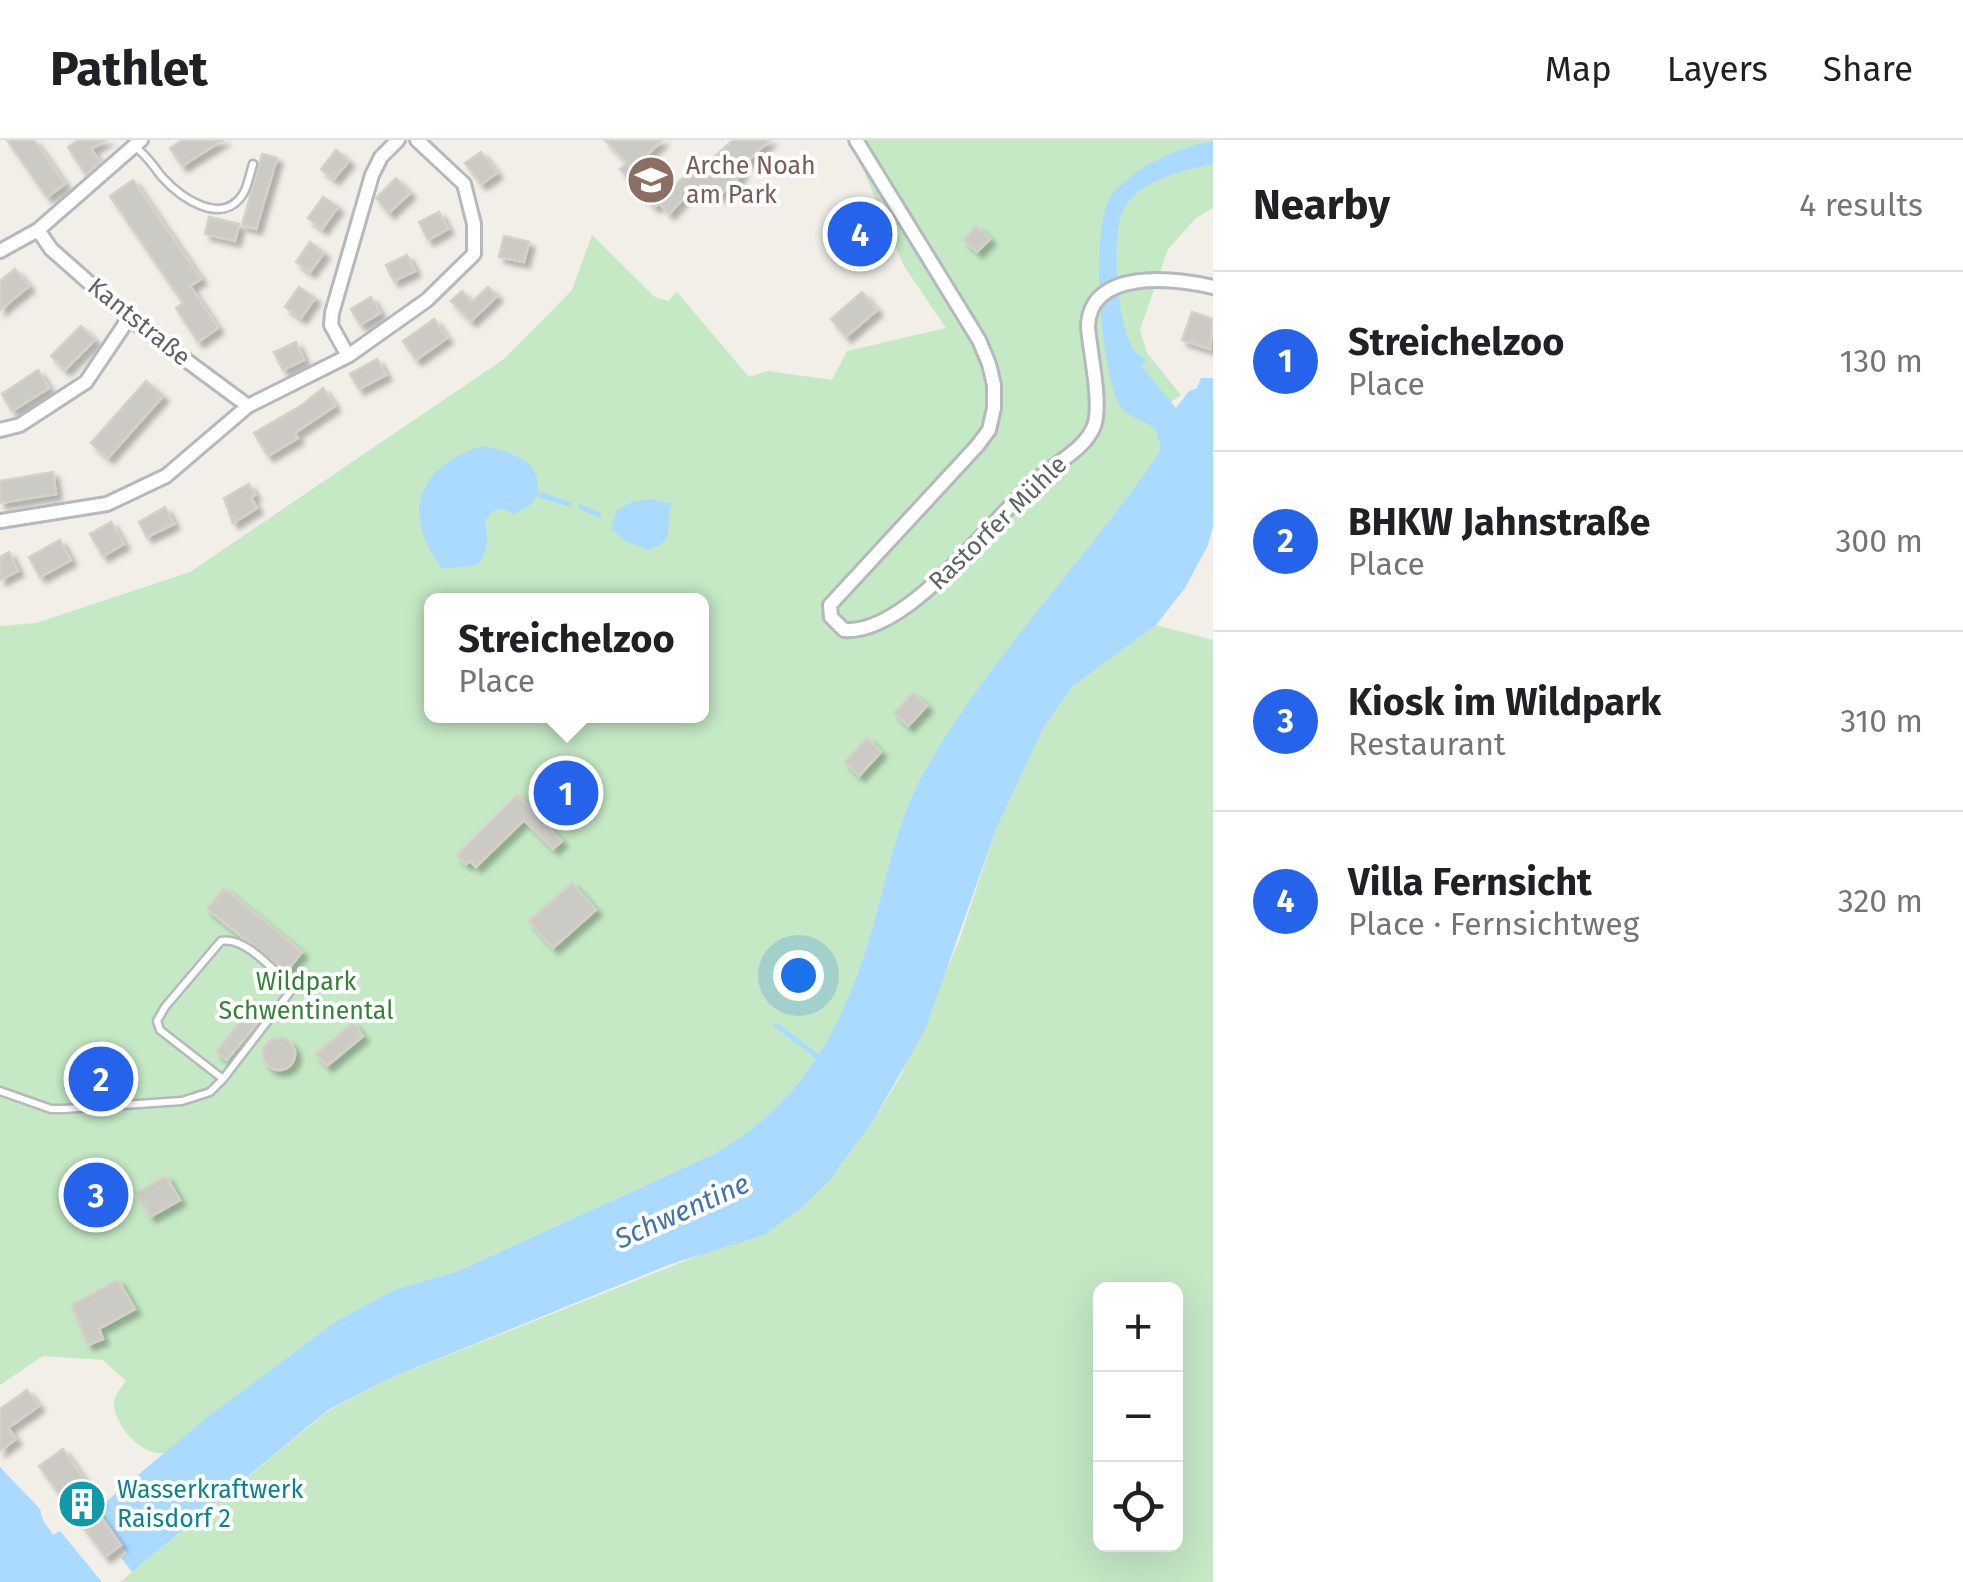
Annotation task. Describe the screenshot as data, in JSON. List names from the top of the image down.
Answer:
{
  "streets": {
    "street": ["Kantstraße", "Rastorfer Mühle"]
  },
  "water": ["Schwentine"],
  "parks": ["Wildpark Schwentinental"],
  "places": {
    "school or university": ["Arche Noah am Park"],
    "building": ["Wasserkraftwerk Raisdorf 2"]
  },
  "page": {
    "header": "Pathlet",
    "nav": ["Map", "Layers", "Share"],
    "heading": ["Nearby", "4 results"],
    "pins": [
      "4",
      "1",
      "2",
      "3"
    ],
    "list": [
      {
        "mark": "1",
        "name": "Streichelzoo",
        "note": "Place",
        "value": "130 m"
      },
      {
        "mark": "2",
        "name": "BHKW Jahnstraße",
        "note": "Place",
        "value": "300 m"
      },
      {
        "mark": "3",
        "name": "Kiosk im Wildpark",
        "note": "Restaurant",
        "value": "310 m"
      },
      {
        "mark": "4",
        "name": "Villa Fernsicht",
        "note": "Place · Fernsichtweg",
        "value": "320 m"
      }
    ],
    "popup": ["Streichelzoo", "Place"],
    "map_buttons": ["+", "−"]
  }
}
